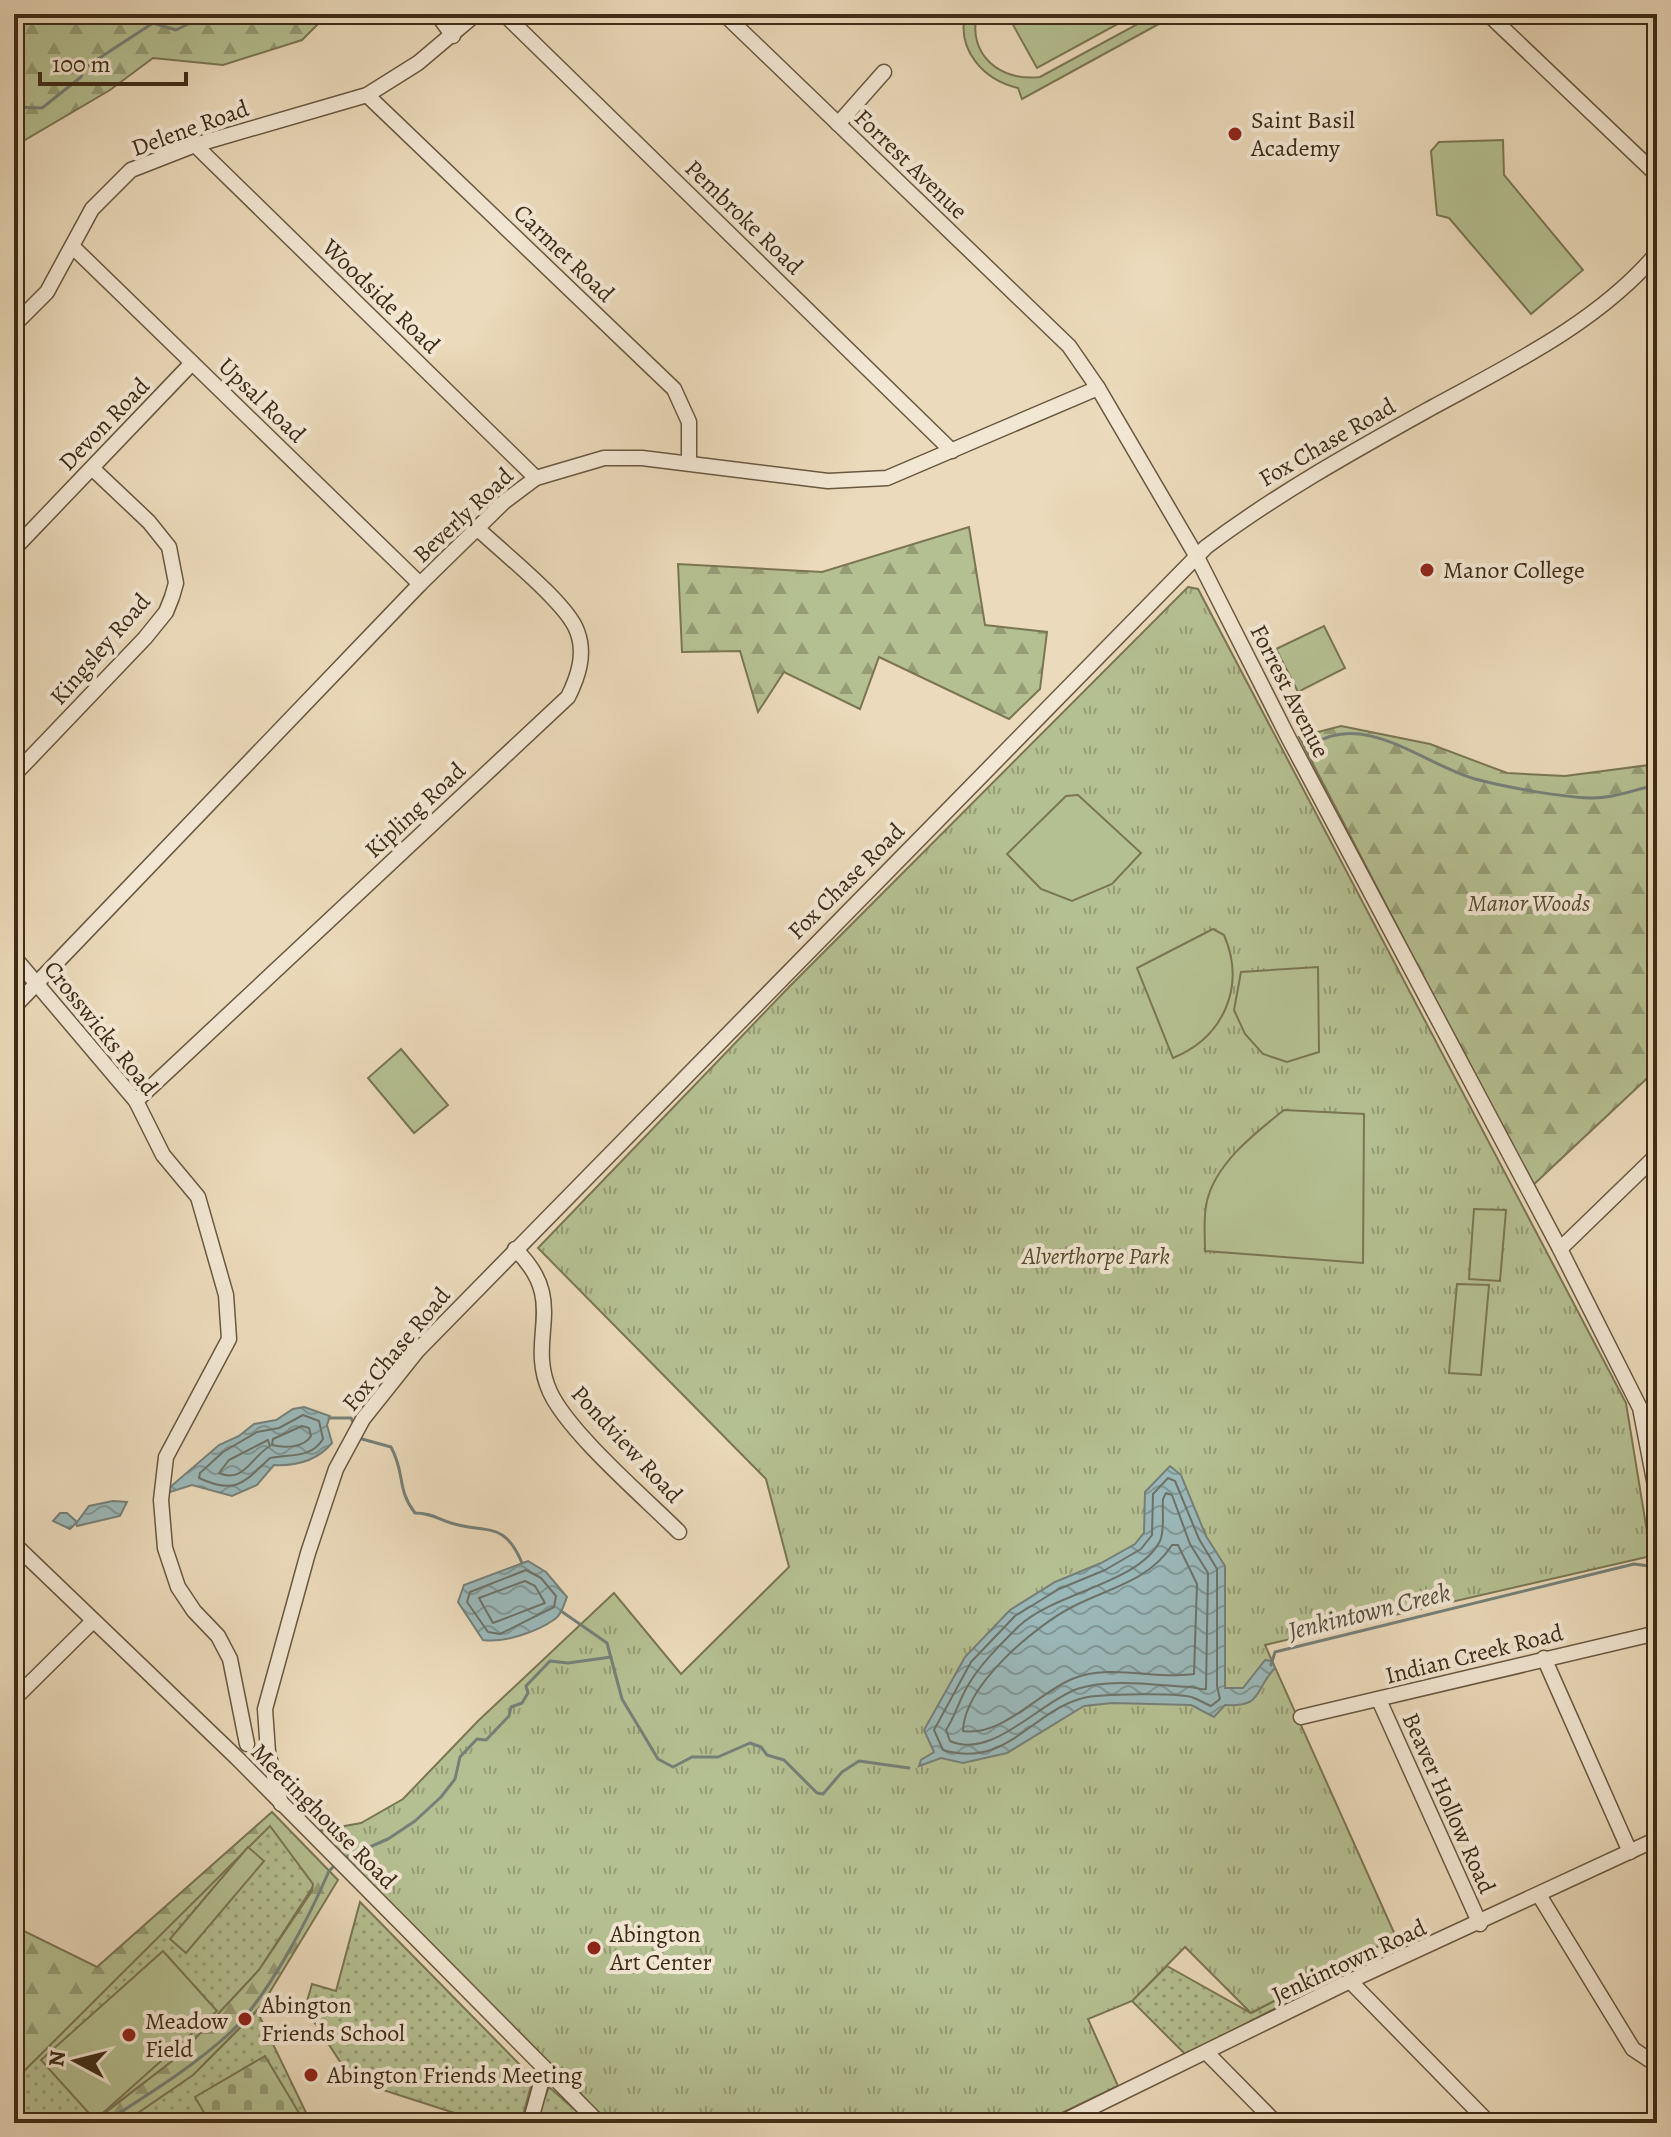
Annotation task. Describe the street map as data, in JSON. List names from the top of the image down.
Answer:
{
  "streets": {
    "street": [
      "Delene Road",
      "Forrest Avenue",
      "Pembroke Road",
      "Carmet Road",
      "Woodside Road",
      "Upsal Road",
      "Devon Road",
      "Fox Chase Road",
      "Beverly Road",
      "Kingsley Road",
      "Kipling Road",
      "Crosswicks Road",
      "Pondview Road",
      "Indian Creek Road",
      "Beaver Hollow Road",
      "Meetinghouse Road",
      "Jenkintown Road"
    ]
  },
  "crossings": [
    ["Delene Road", "Carmet Road"],
    ["Delene Road", "Woodside Road"],
    ["Delene Road", "Upsal Road"],
    ["Forrest Avenue", "Fox Chase Road"],
    ["Forrest Avenue", "Beverly Road"],
    ["Pembroke Road", "Beverly Road"],
    ["Carmet Road", "Beverly Road"],
    ["Woodside Road", "Beverly Road"],
    ["Upsal Road", "Devon Road"],
    ["Upsal Road", "Beverly Road"],
    ["Devon Road", "Kingsley Road"],
    ["Fox Chase Road", "Crosswicks Road"],
    ["Fox Chase Road", "Pondview Road"],
    ["Fox Chase Road", "Meetinghouse Road"],
    ["Beverly Road", "Kipling Road"],
    ["Beverly Road", "Crosswicks Road"],
    ["Kipling Road", "Crosswicks Road"],
    ["Indian Creek Road", "Beaver Hollow Road"],
    ["Beaver Hollow Road", "Jenkintown Road"]
  ],
  "water": ["Jenkintown Creek"],
  "parks": ["Manor Woods", "Alverthorpe Park"],
  "places": [
    "Saint Basil Academy",
    "Manor College",
    "Abington Art Center",
    "Abington Friends School",
    "Meadow Field",
    "Abington Friends Meeting"
  ],
  "scale_bar": "100 m",
  "north": "left"
}
